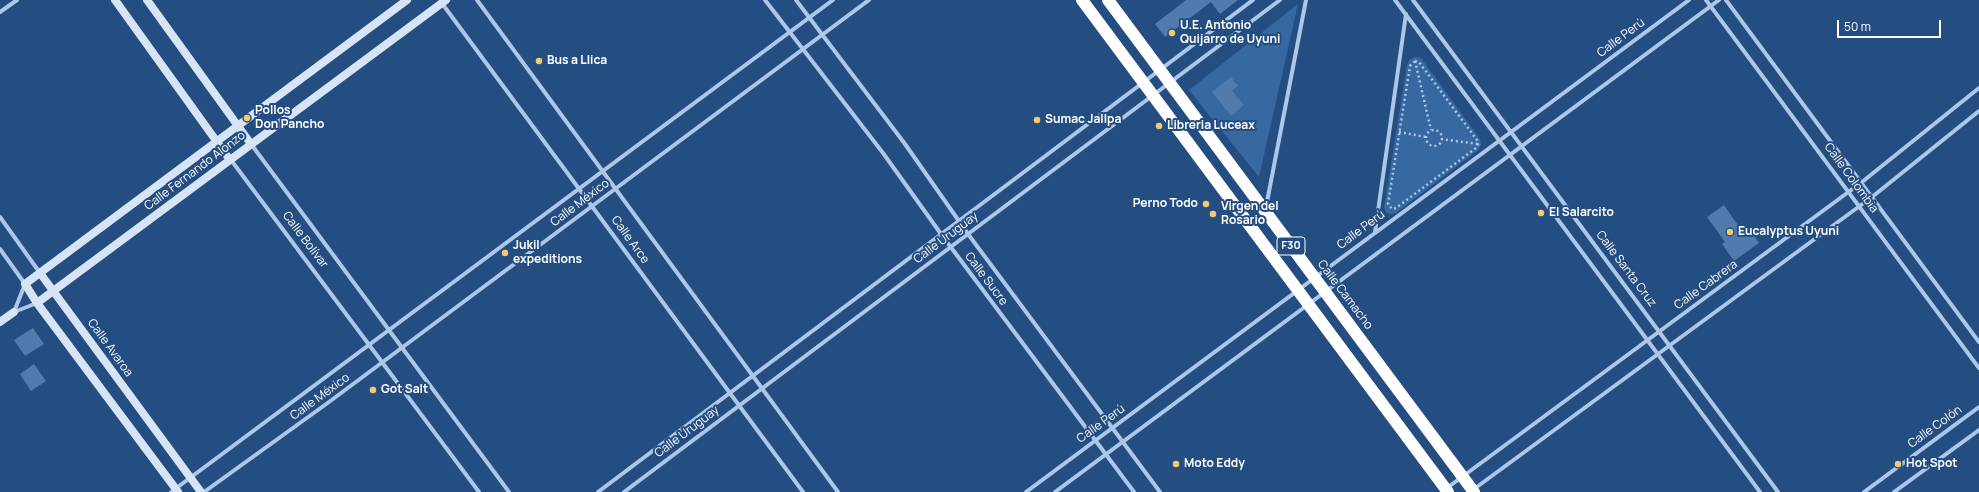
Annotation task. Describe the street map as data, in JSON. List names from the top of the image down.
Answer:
{
  "streets": {
    "highway": ["F30", "Calle Camacho"],
    "main road": ["Calle Fernando Alonzo", "Calle Bolívar", "Calle Avaroa"],
    "street": [
      "Calle Perú",
      "Calle Colombia",
      "Calle México",
      "Calle Uruguay",
      "Calle Arce",
      "Calle Santa Cruz",
      "Calle Sucre",
      "Calle Cabrera",
      "Calle Colón"
    ]
  },
  "crossings": [
    ["Calle Perú", "F30"],
    ["Calle Perú", "Calle Santa Cruz"],
    ["Calle Perú", "Calle Sucre"],
    ["Calle Perú", "Calle Camacho"],
    ["Calle Fernando Alonzo", "Calle Bolívar"],
    ["Calle Fernando Alonzo", "Calle Arce"],
    ["Calle Fernando Alonzo", "Calle Avaroa"],
    ["Calle Colombia", "Calle Cabrera"],
    ["Calle México", "Calle Bolívar"],
    ["Calle México", "Calle Arce"],
    ["Calle México", "Calle Sucre"],
    ["Calle México", "Calle Avaroa"],
    ["Calle Uruguay", "Calle Arce"],
    ["Calle Uruguay", "F30"],
    ["Calle Uruguay", "Calle Sucre"],
    ["Calle Uruguay", "Calle Camacho"],
    ["F30", "Calle Cabrera"],
    ["Calle Santa Cruz", "Calle Cabrera"],
    ["Calle Cabrera", "Calle Camacho"]
  ],
  "places": [
    "U.E. Antonio Quijarro de Uyuni",
    "Bus a Llica",
    "Pollos Don Pancho",
    "Sumac Jallpa",
    "Libreria Luceax",
    "Perno Todo",
    "El Salarcito",
    "Virgen del Rosario",
    "Eucalyptus Uyuni",
    "Jukil expeditions",
    "Got Salt",
    "Moto Eddy",
    "Hot Spot"
  ],
  "scale_bar": "50 m"
}
